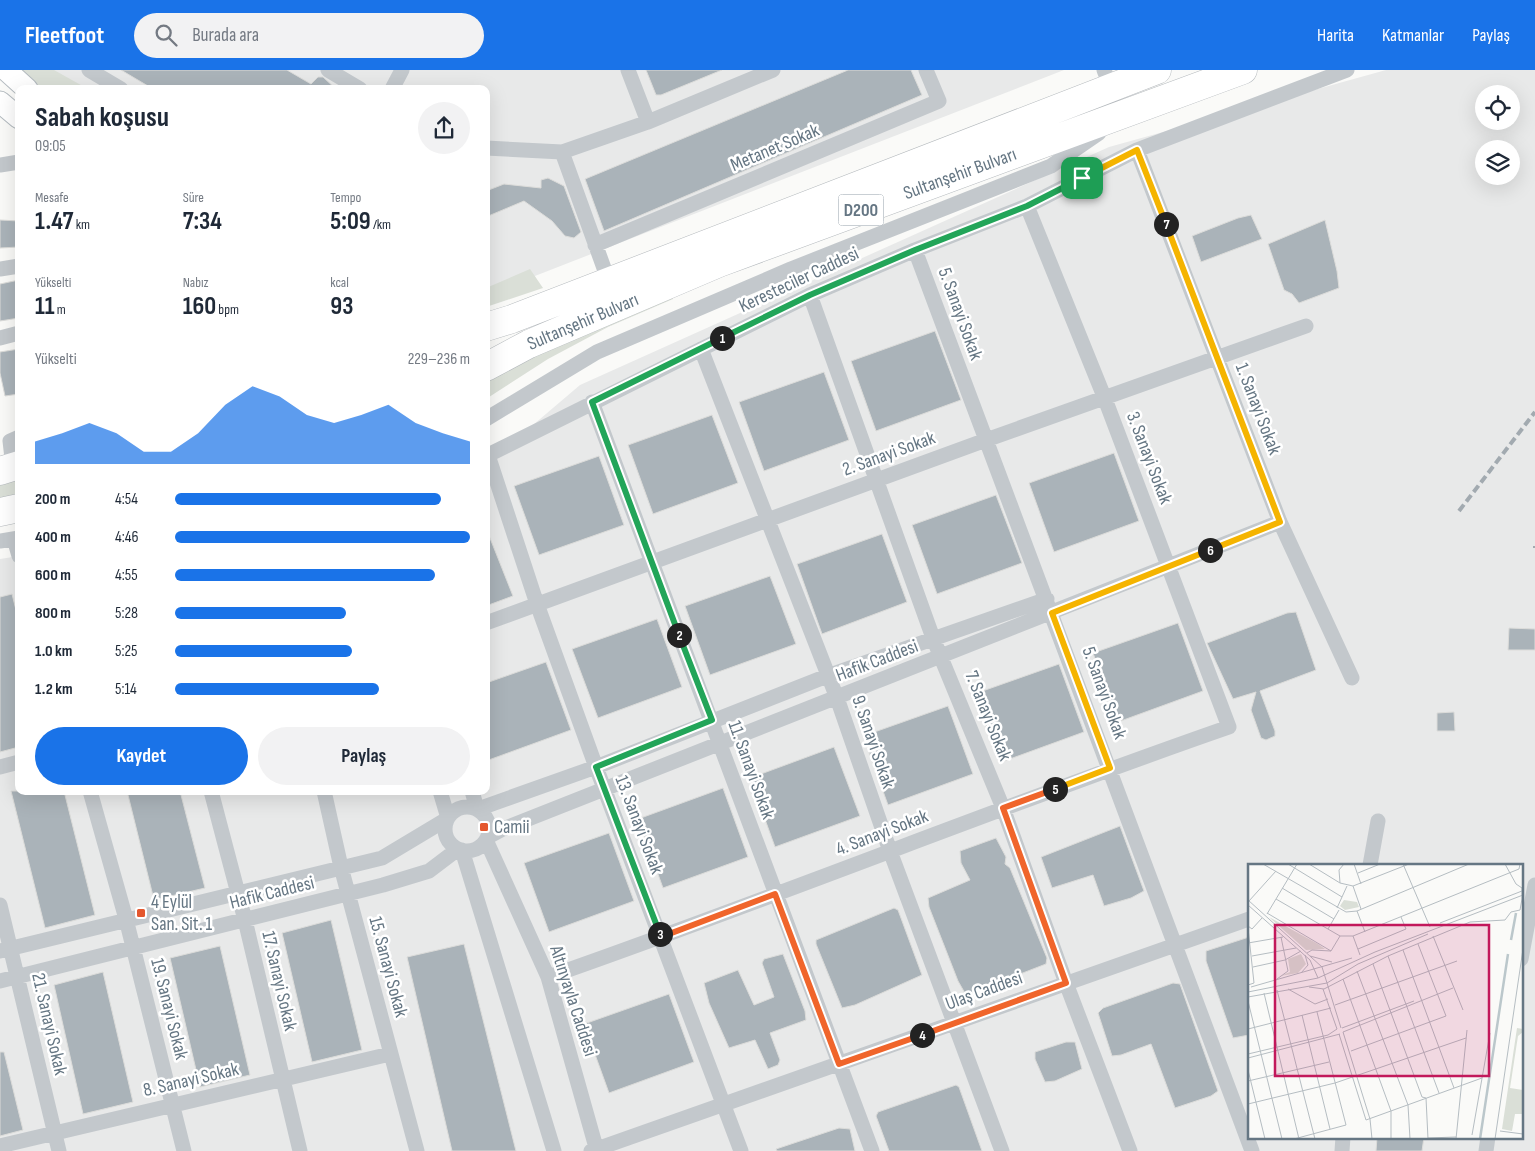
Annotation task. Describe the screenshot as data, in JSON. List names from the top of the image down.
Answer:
{
  "streets": {
    "highway": ["Sultanşehir Bulvarı", "D200"],
    "street": [
      "Metanet Sokak",
      "Keresteciler Caddesi",
      "5. Sanayi Sokak",
      "1. Sanayi Sokak",
      "2. Sanayi Sokak",
      "3. Sanayi Sokak",
      "Hafik Caddesi",
      "7. Sanayi Sokak",
      "9. Sanayi Sokak",
      "11. Sanayi Sokak",
      "13. Sanayi Sokak",
      "4. Sanayi Sokak",
      "15. Sanayi Sokak",
      "17. Sanayi Sokak",
      "Ulaş Caddesi",
      "Altınyayla Caddesi",
      "19. Sanayi Sokak",
      "21. Sanayi Sokak",
      "8. Sanayi Sokak"
    ]
  },
  "crossings": [
    ["Keresteciler Caddesi", "5. Sanayi Sokak"],
    ["Keresteciler Caddesi", "1. Sanayi Sokak"],
    ["Keresteciler Caddesi", "3. Sanayi Sokak"],
    ["Keresteciler Caddesi", "7. Sanayi Sokak"],
    ["Keresteciler Caddesi", "9. Sanayi Sokak"],
    ["Keresteciler Caddesi", "11. Sanayi Sokak"],
    ["5. Sanayi Sokak", "2. Sanayi Sokak"],
    ["5. Sanayi Sokak", "Hafik Caddesi"],
    ["5. Sanayi Sokak", "4. Sanayi Sokak"],
    ["5. Sanayi Sokak", "Ulaş Caddesi"],
    ["1. Sanayi Sokak", "2. Sanayi Sokak"],
    ["1. Sanayi Sokak", "Hafik Caddesi"],
    ["2. Sanayi Sokak", "3. Sanayi Sokak"],
    ["2. Sanayi Sokak", "7. Sanayi Sokak"],
    ["2. Sanayi Sokak", "9. Sanayi Sokak"],
    ["2. Sanayi Sokak", "11. Sanayi Sokak"],
    ["2. Sanayi Sokak", "13. Sanayi Sokak"],
    ["3. Sanayi Sokak", "Hafik Caddesi"],
    ["3. Sanayi Sokak", "4. Sanayi Sokak"],
    ["Hafik Caddesi", "7. Sanayi Sokak"],
    ["Hafik Caddesi", "9. Sanayi Sokak"],
    ["Hafik Caddesi", "11. Sanayi Sokak"],
    ["Hafik Caddesi", "13. Sanayi Sokak"],
    ["Hafik Caddesi", "15. Sanayi Sokak"],
    ["Hafik Caddesi", "17. Sanayi Sokak"],
    ["Hafik Caddesi", "Altınyayla Caddesi"],
    ["Hafik Caddesi", "19. Sanayi Sokak"],
    ["Hafik Caddesi", "21. Sanayi Sokak"],
    ["7. Sanayi Sokak", "4. Sanayi Sokak"],
    ["7. Sanayi Sokak", "Ulaş Caddesi"],
    ["9. Sanayi Sokak", "4. Sanayi Sokak"],
    ["9. Sanayi Sokak", "Ulaş Caddesi"],
    ["11. Sanayi Sokak", "4. Sanayi Sokak"],
    ["11. Sanayi Sokak", "Ulaş Caddesi"],
    ["13. Sanayi Sokak", "4. Sanayi Sokak"],
    ["13. Sanayi Sokak", "Ulaş Caddesi"],
    ["4. Sanayi Sokak", "Altınyayla Caddesi"],
    ["15. Sanayi Sokak", "8. Sanayi Sokak"],
    ["17. Sanayi Sokak", "8. Sanayi Sokak"],
    ["Ulaş Caddesi", "Altınyayla Caddesi"],
    ["19. Sanayi Sokak", "8. Sanayi Sokak"],
    ["21. Sanayi Sokak", "8. Sanayi Sokak"]
  ],
  "places": {
    "transit": ["Camii", "4 Eylül San. Sit. 1"]
  },
  "page": {
    "header": "Fleetfoot",
    "search": "Burada ara",
    "nav": ["Harita", "Katmanlar", "Paylaş"],
    "heading": ["Sabah koşusu", "09:05"],
    "stats": [
      ["Mesafe", "1.47 km"],
      ["Süre", "7:34"],
      ["Tempo", "5:09 /km"],
      ["Yükselti", "11 m"],
      ["Nabız", "160 bpm"],
      ["kcal", "93"]
    ],
    "pins": [
      "7",
      "1",
      "6",
      "2",
      "5",
      "3",
      "4"
    ],
    "chart": ["Yükselti", "229–236 m"],
    "list": [
      {
        "name": "200 m",
        "note": "4:54"
      },
      {
        "name": "400 m",
        "note": "4:46"
      },
      {
        "name": "600 m",
        "note": "4:55"
      },
      {
        "name": "800 m",
        "note": "5:28"
      },
      {
        "name": "1.0 km",
        "note": "5:25"
      },
      {
        "name": "1.2 km",
        "note": "5:14"
      }
    ],
    "buttons": ["Kaydet", "Paylaş"]
  }
}
